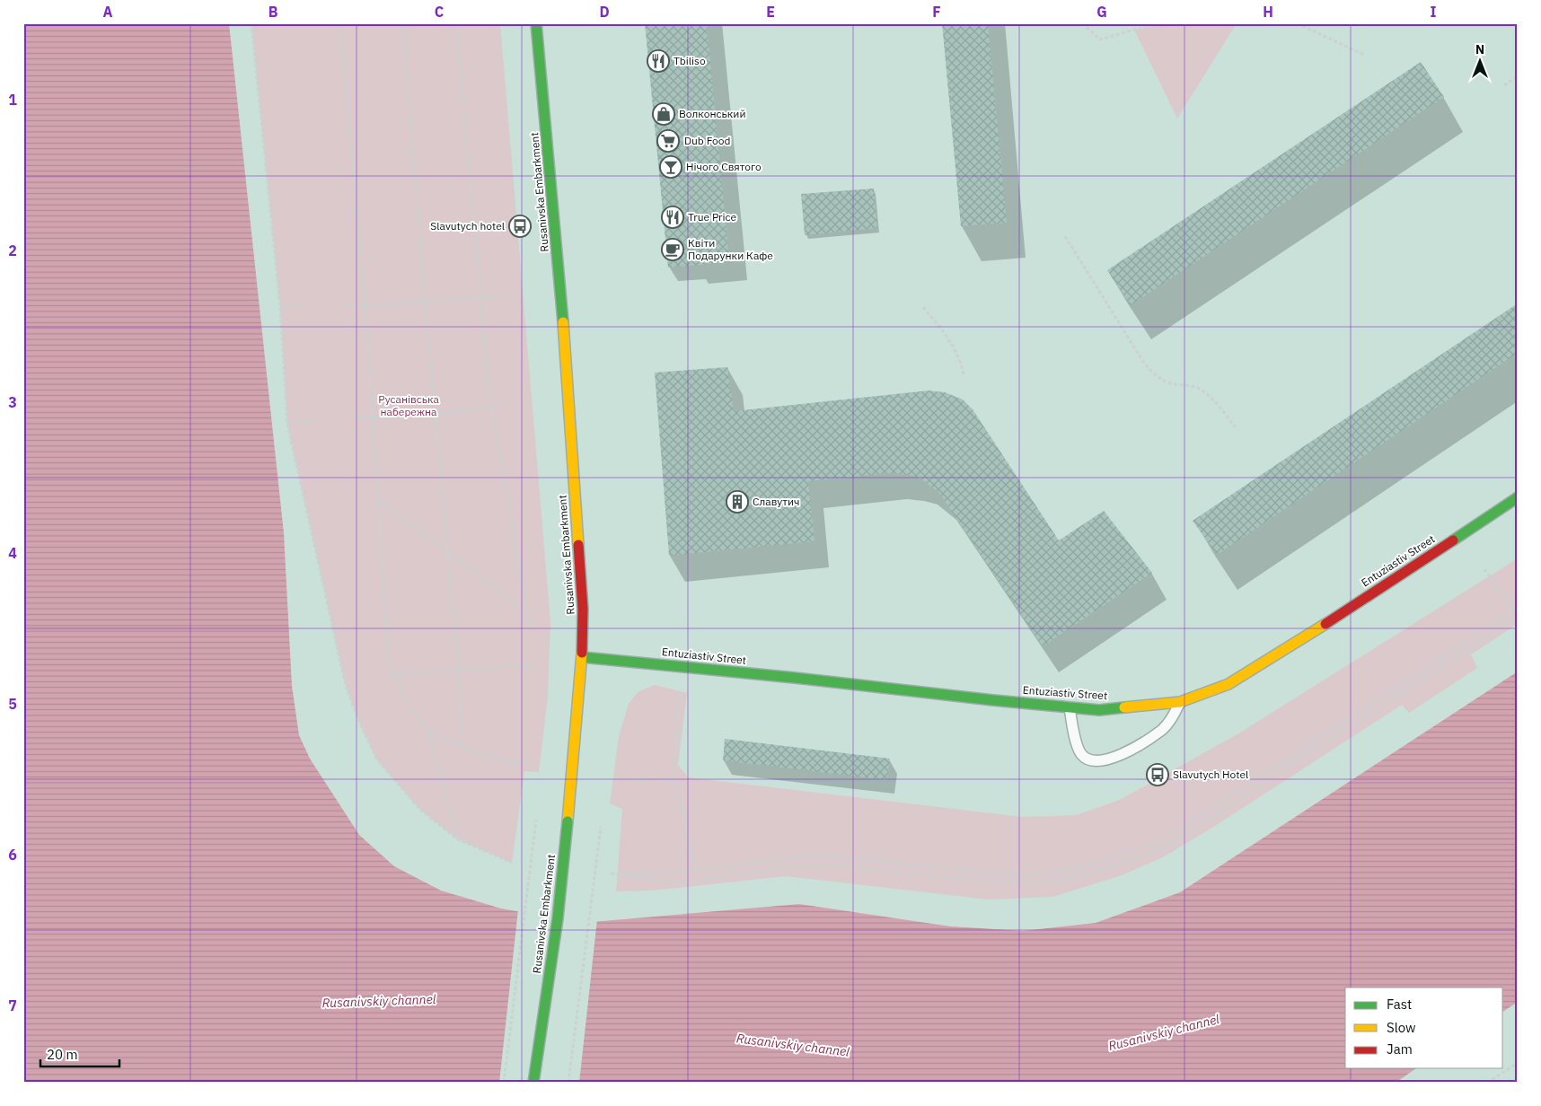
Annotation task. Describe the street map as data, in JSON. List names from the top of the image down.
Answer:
{
  "streets": {
    "main road": ["Rusanivska Embarkment", "Entuziastiv Street"]
  },
  "crossings": [
    ["Rusanivska Embarkment", "Entuziastiv Street"]
  ],
  "water": ["Rusanivskiy channel"],
  "parks": ["Русанівська набережна"],
  "places": {
    "restaurant": ["Tbiliso", "True Price"],
    "shop": ["Волконський"],
    "supermarket": ["Dub Food"],
    "bar": ["Нічого Святого"],
    "bus stop": ["Slavutych hotel", "Slavutych Hotel"],
    "cafe": ["Квіти Подарунки Кафе"],
    "building": ["Славутич"]
  },
  "legend": ["Fast", "Slow", "Jam"],
  "scale_bar": "20 m",
  "north": "top",
  "grid": {
    "columns": [
      "A",
      "B",
      "C",
      "D",
      "E",
      "F",
      "G",
      "H",
      "I"
    ],
    "rows": [
      "1",
      "2",
      "3",
      "4",
      "5",
      "6",
      "7"
    ]
  }
}
